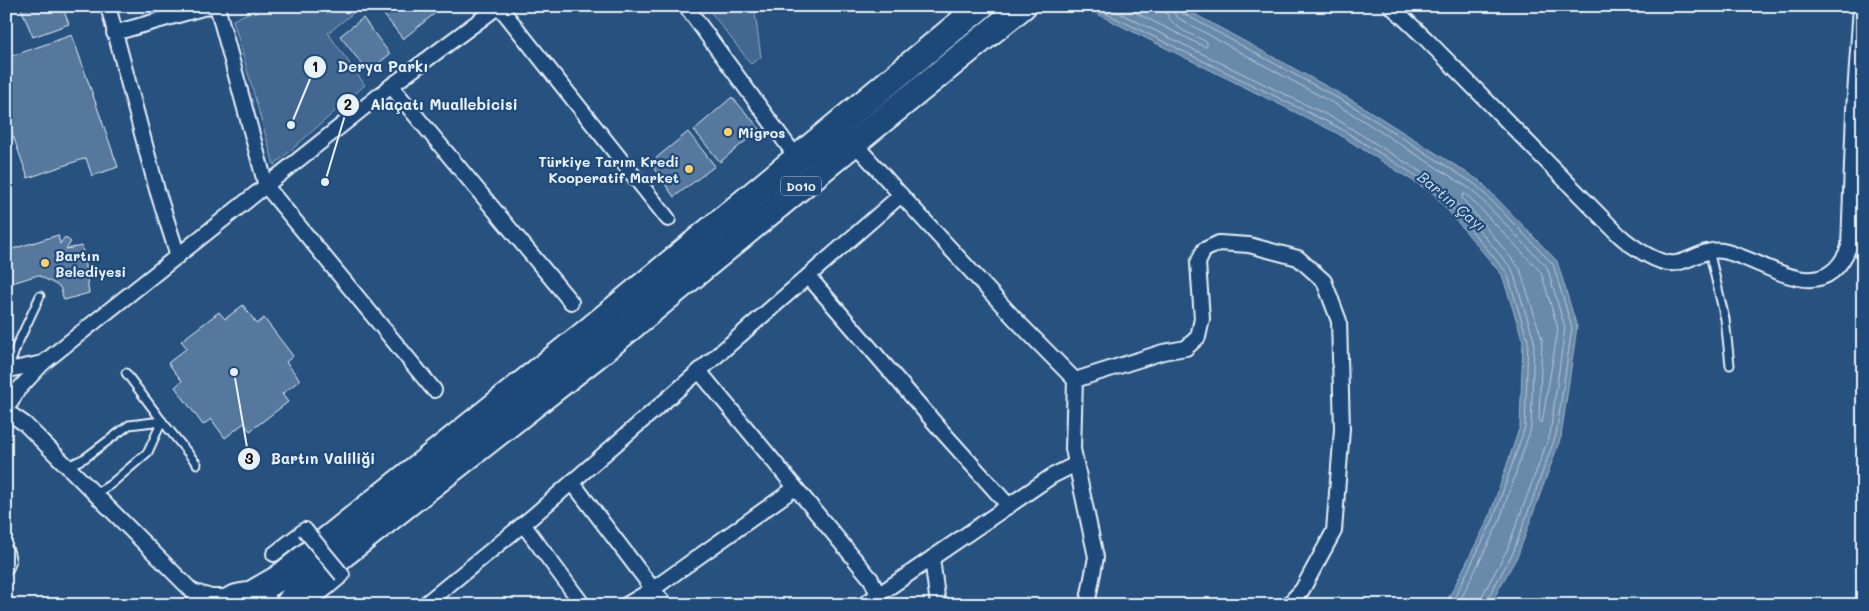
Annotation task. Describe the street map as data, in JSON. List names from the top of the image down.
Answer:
{
  "streets": {
    "highway": ["D010"]
  },
  "water": ["Bartın Çayı"],
  "places": [
    "Derya Parkı",
    "Migros",
    "Türkiye Tarım Kredi Kooperatif Market",
    "Alaçatı Muallebicisi",
    "Bartın Belediyesi",
    "Bartın Valiliği"
  ]
}
